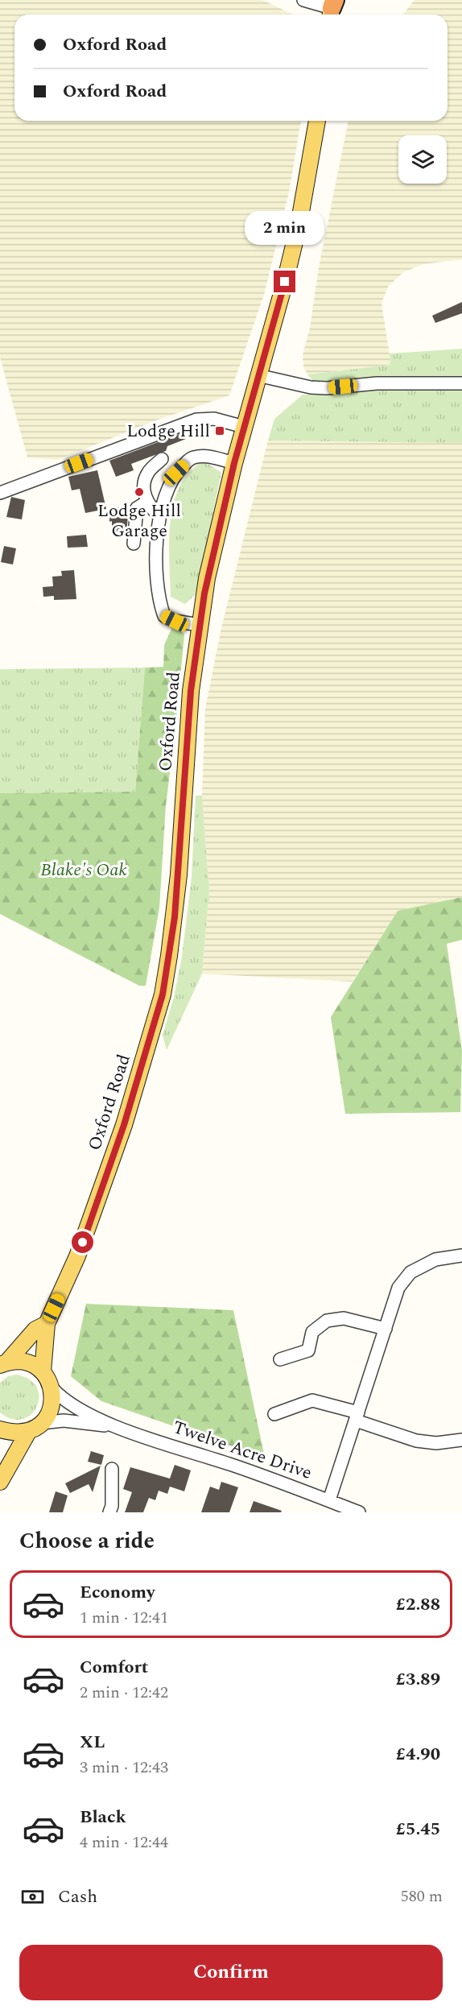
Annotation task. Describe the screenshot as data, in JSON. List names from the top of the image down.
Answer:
{
  "streets": {
    "main road": ["Oxford Road"],
    "street": ["Twelve Acre Drive"]
  },
  "parks": ["Blake's Oak"],
  "places": {
    "transit": ["Lodge Hill"],
    "other": ["Lodge Hill Garage"]
  },
  "page": {
    "banner": ["Oxford Road", "Oxford Road"],
    "bubble": "2 min",
    "heading": "Choose a ride",
    "list": [
      {
        "name": "Economy",
        "note": "1 min · 12:41",
        "value": "£2.88"
      },
      {
        "name": "Comfort",
        "note": "2 min · 12:42",
        "value": "£3.89"
      },
      {
        "name": "XL",
        "note": "3 min · 12:43",
        "value": "£4.90"
      },
      {
        "name": "Black",
        "note": "4 min · 12:44",
        "value": "£5.45"
      }
    ],
    "pay": ["Cash", "580 m"],
    "buttons": "Confirm"
  }
}
